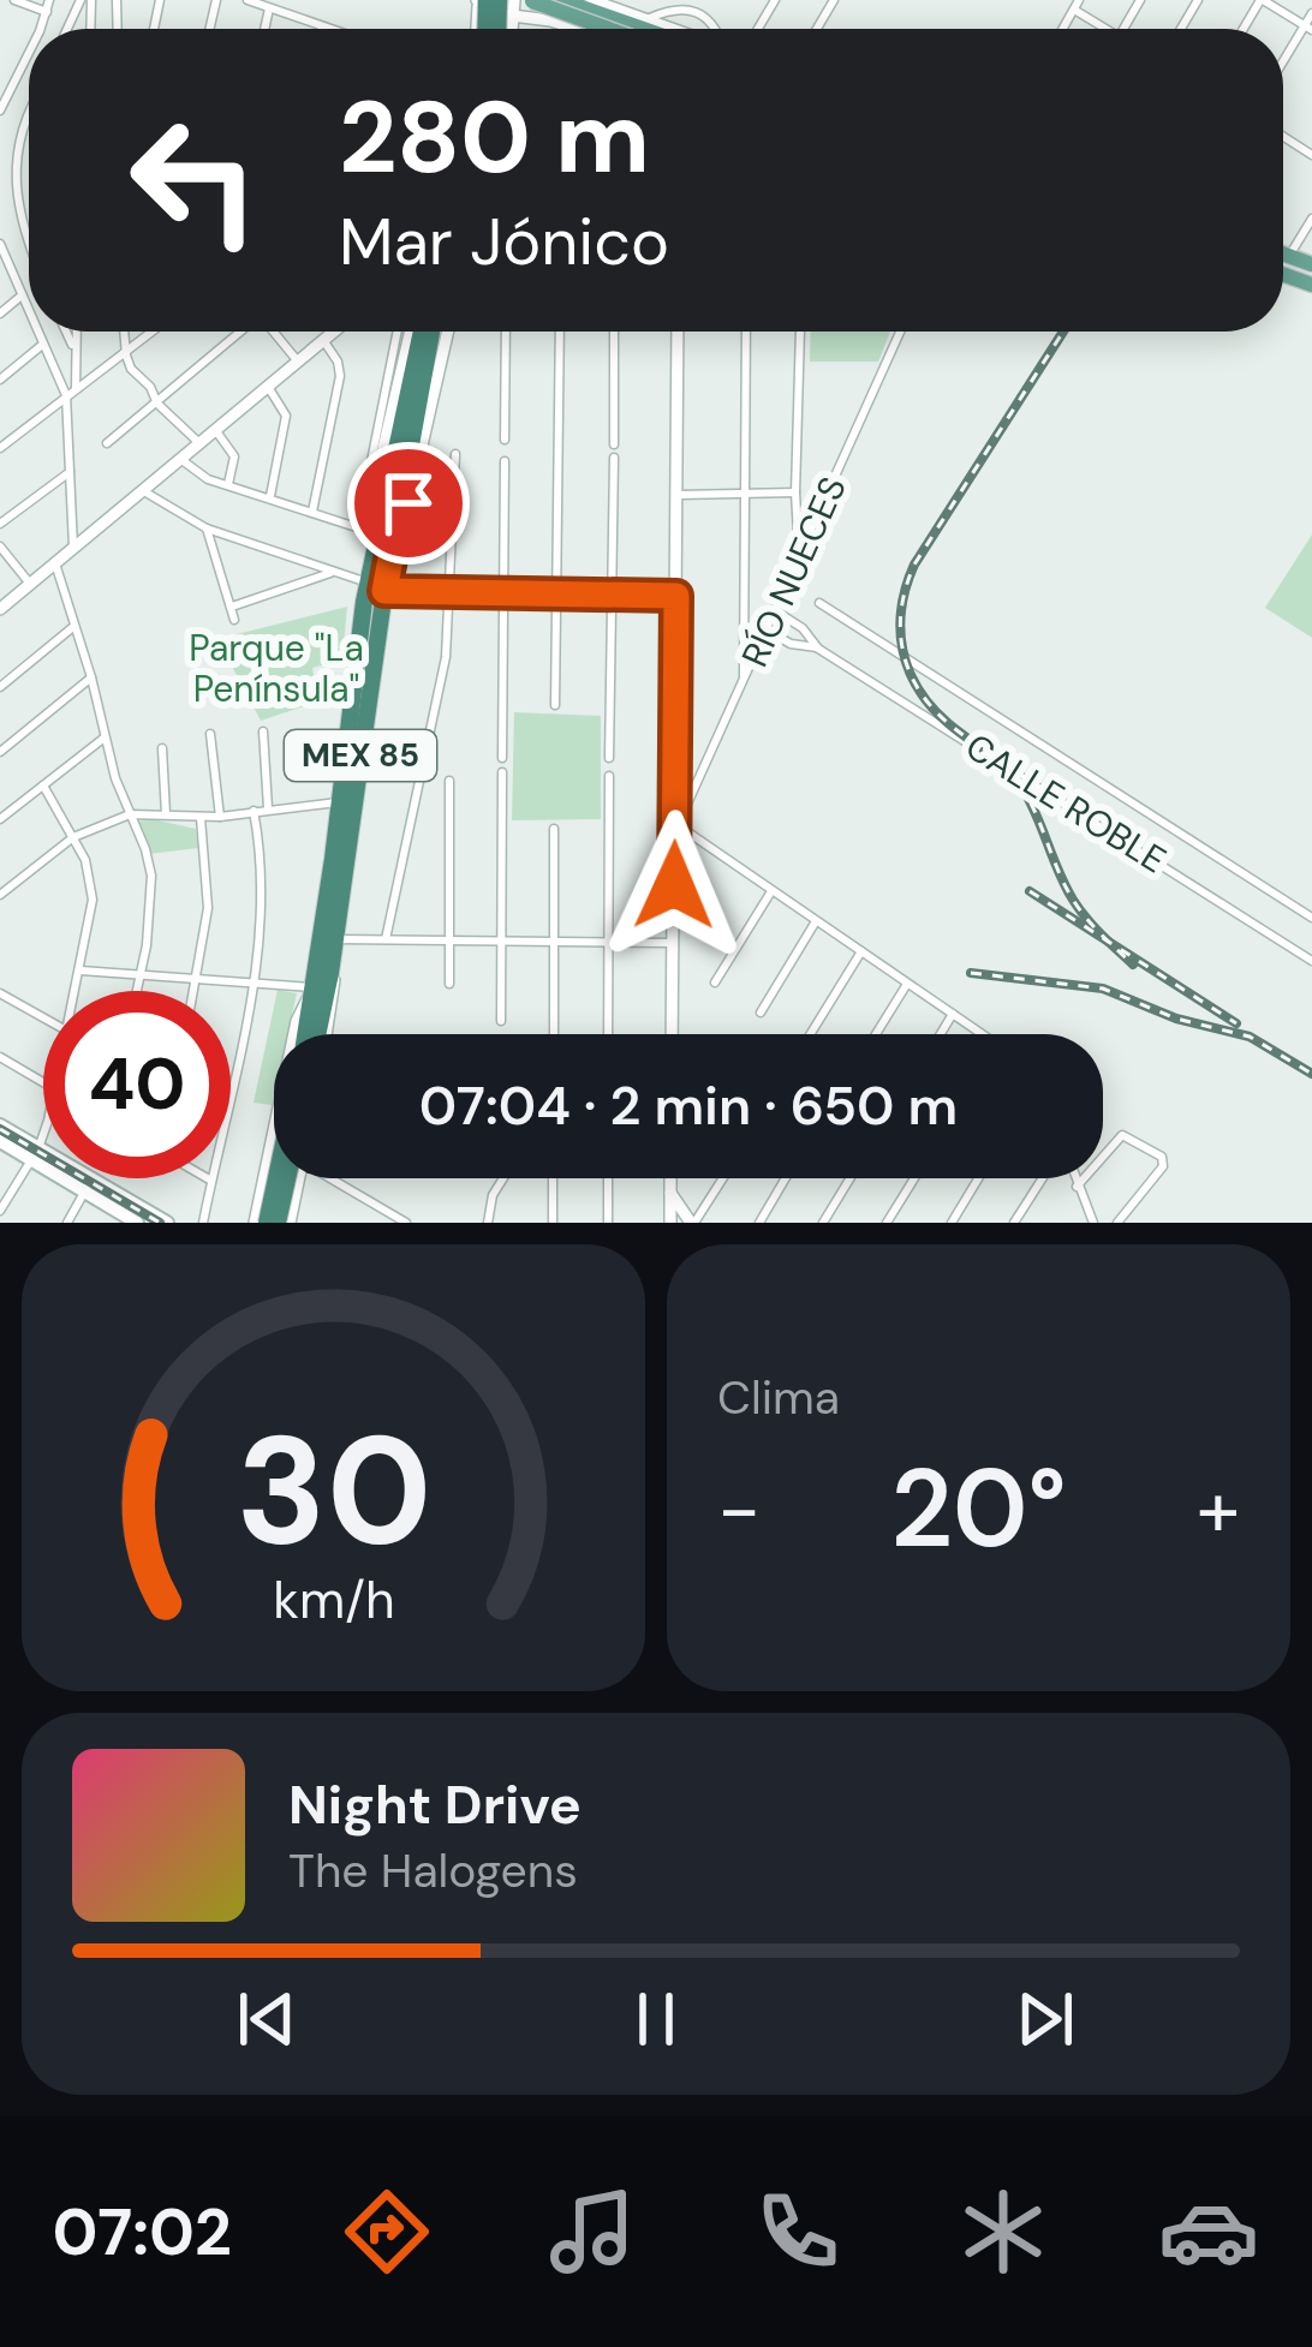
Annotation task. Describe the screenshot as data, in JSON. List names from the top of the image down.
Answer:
{
  "streets": {
    "highway": ["MEX 85"],
    "street": ["RÍO NUECES", "CALLE ROBLE"]
  },
  "crossings": [
    ["RÍO NUECES", "CALLE ROBLE"]
  ],
  "parks": ["Parque \"La Península\""],
  "page": {
    "turn": ["280 m", "Mar Jónico"],
    "limit": "40",
    "trip": "07:04 · 2 min · 650 m",
    "tile": "Clima",
    "heat": ["−", "20°", "+"],
    "song": ["Night Drive", "The Halogens"],
    "tabs": "07:02",
    "gauge": ["30", "km/h"]
  }
}
